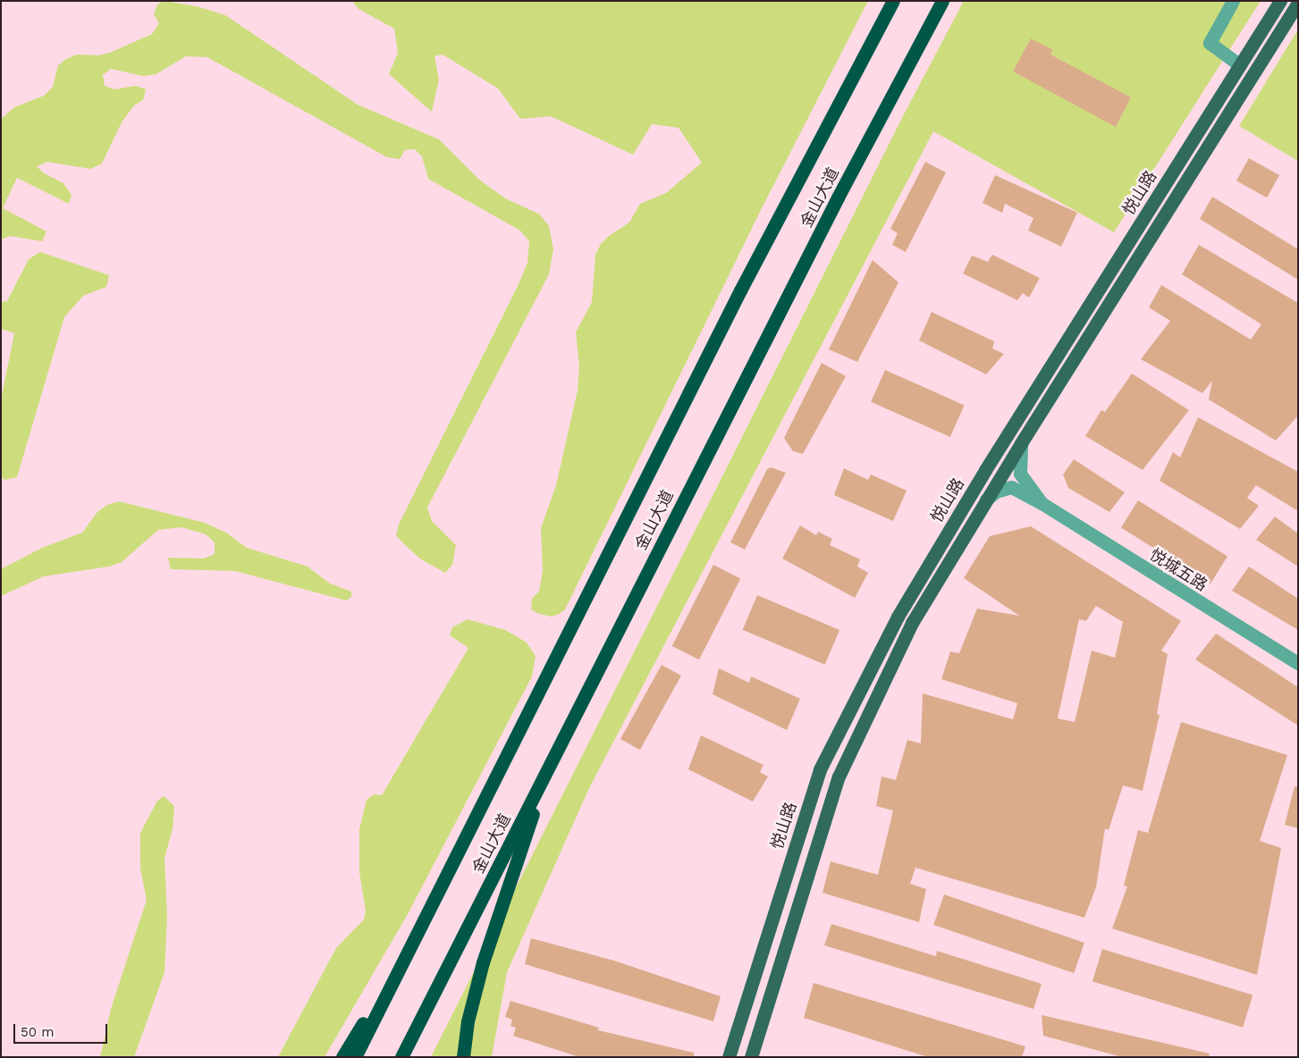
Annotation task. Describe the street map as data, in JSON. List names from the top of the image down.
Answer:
{
  "streets": {
    "highway": ["金山大道"],
    "main road": ["悦山路"],
    "street": ["悦城五路"]
  },
  "crossings": [
    ["悦山路", "悦城五路"]
  ],
  "scale_bar": "50 m"
}
